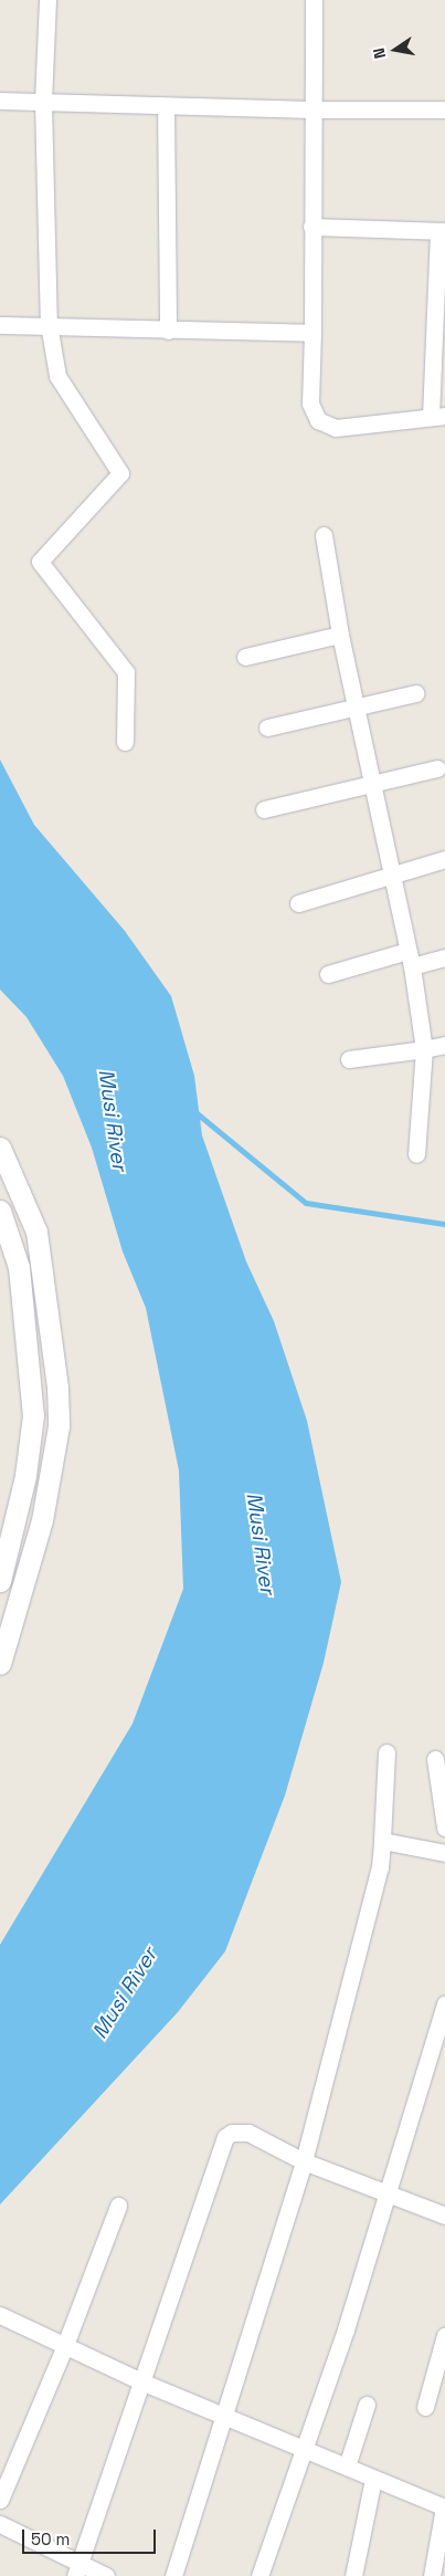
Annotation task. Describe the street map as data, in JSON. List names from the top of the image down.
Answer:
{
  "water": ["Musi River"],
  "scale_bar": "50 m",
  "north": "left"
}
